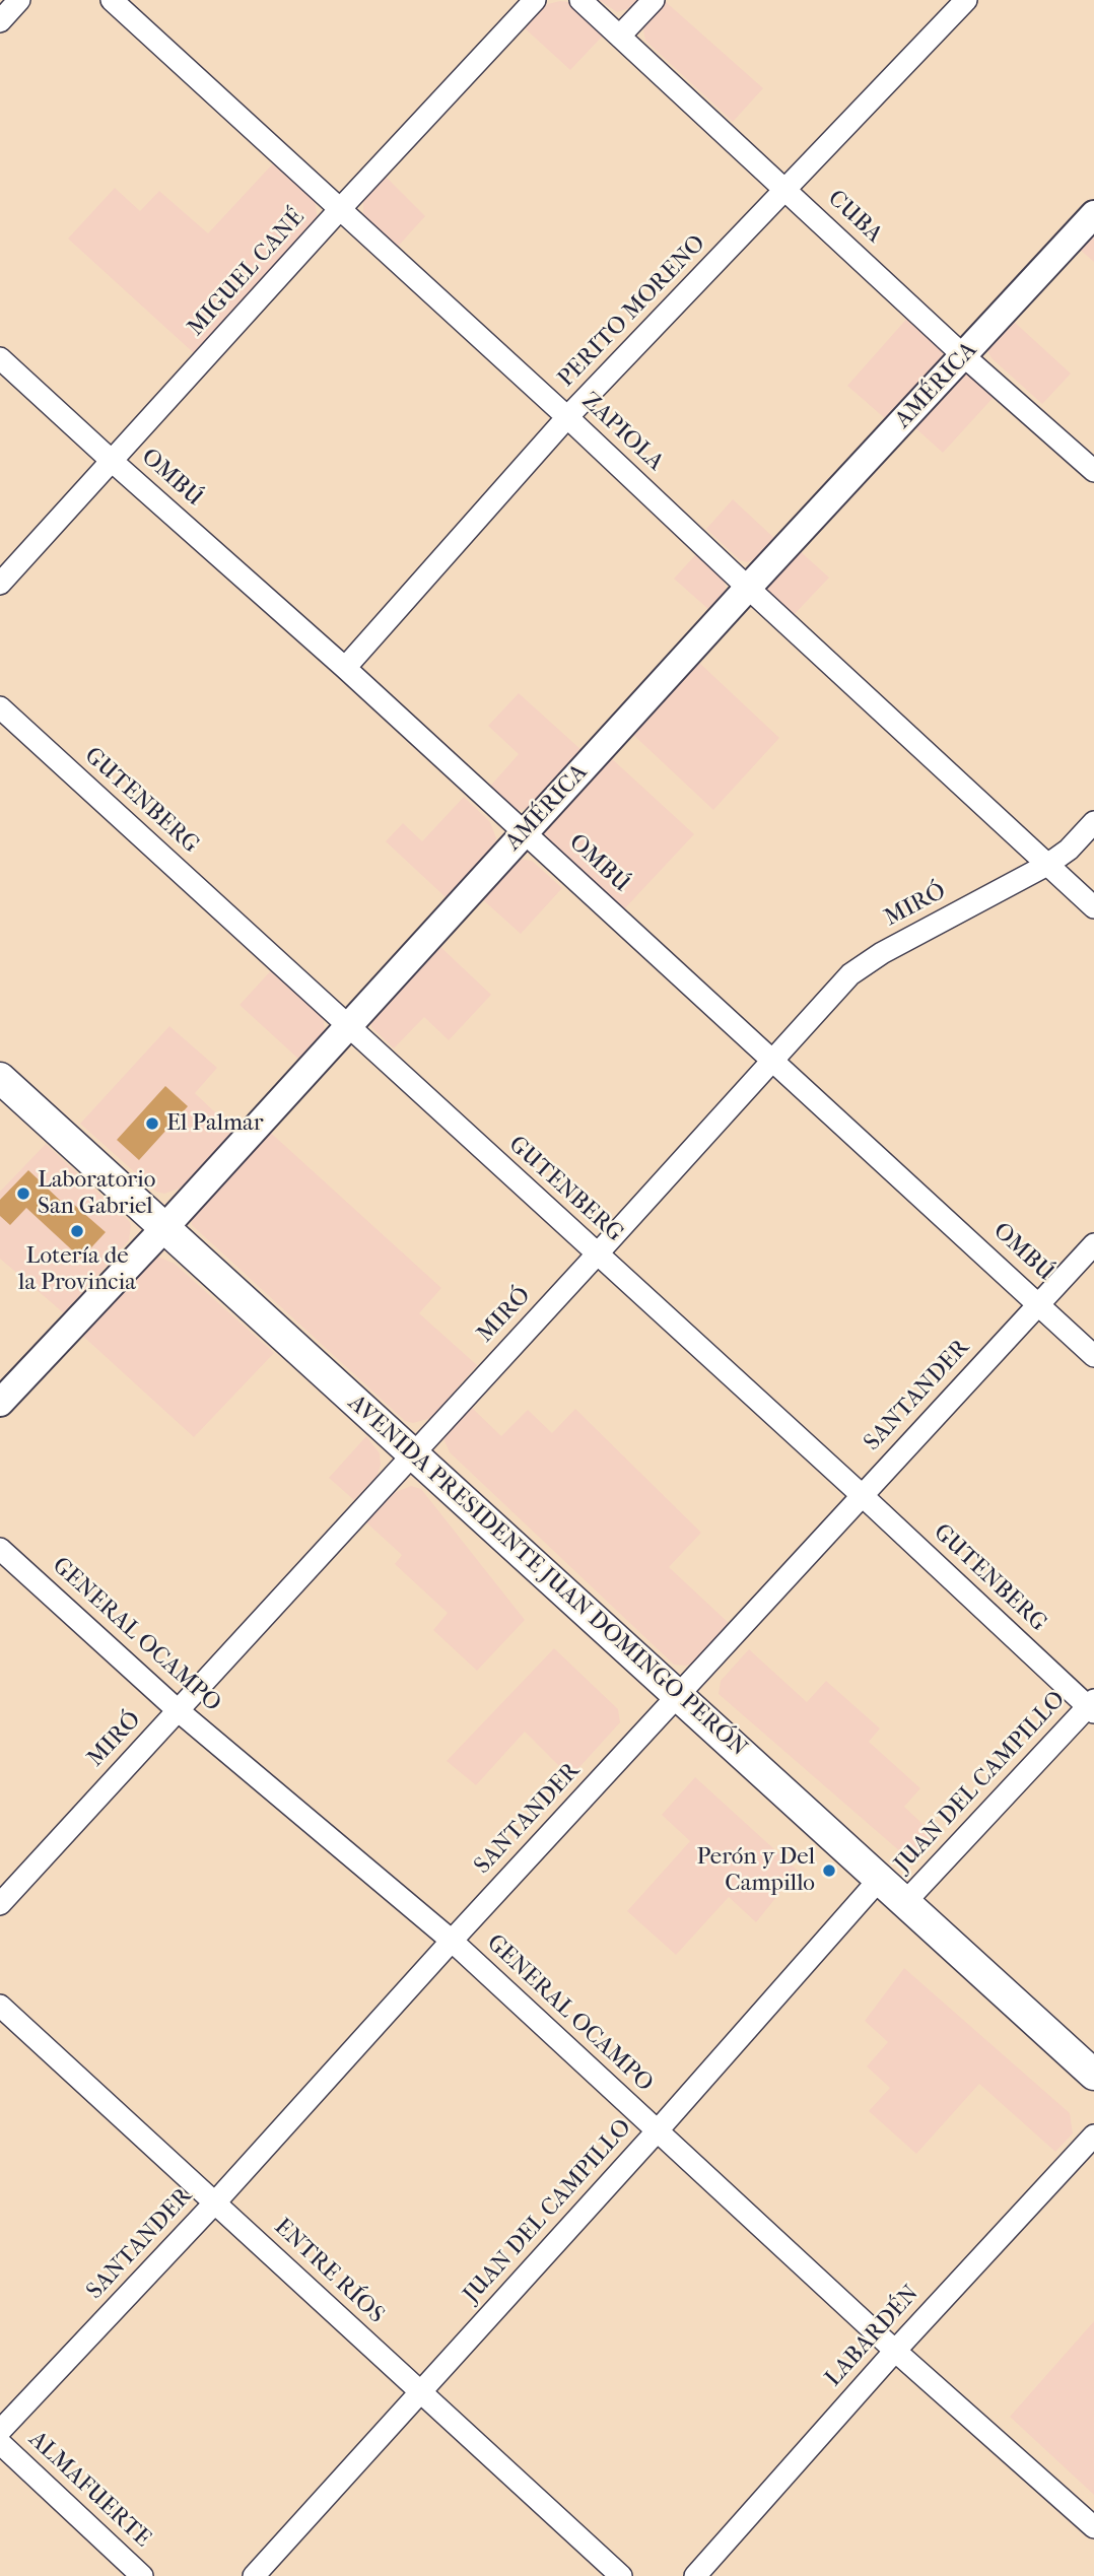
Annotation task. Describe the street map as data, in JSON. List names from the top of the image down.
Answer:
{
  "streets": {
    "main road": ["AVENIDA PRESIDENTE JUAN DOMINGO PERÓN"],
    "street": [
      "CUBA",
      "MIGUEL CANÉ",
      "PERITO MORENO",
      "AMÉRICA",
      "ZAPIOLA",
      "OMBÚ",
      "GUTENBERG",
      "MIRÓ",
      "SANTANDER",
      "GENERAL OCAMPO",
      "JUAN DEL CAMPILLO",
      "ENTRE RÍOS",
      "LABARDÉN",
      "ALMAFUERTE"
    ]
  },
  "crossings": [
    ["CUBA", "PERITO MORENO"],
    ["CUBA", "AMÉRICA"],
    ["MIGUEL CANÉ", "ZAPIOLA"],
    ["MIGUEL CANÉ", "OMBÚ"],
    ["PERITO MORENO", "ZAPIOLA"],
    ["PERITO MORENO", "OMBÚ"],
    ["AMÉRICA", "ZAPIOLA"],
    ["AMÉRICA", "OMBÚ"],
    ["AMÉRICA", "GUTENBERG"],
    ["AMÉRICA", "AVENIDA PRESIDENTE JUAN DOMINGO PERÓN"],
    ["ZAPIOLA", "MIRÓ"],
    ["OMBÚ", "MIRÓ"],
    ["OMBÚ", "SANTANDER"],
    ["GUTENBERG", "MIRÓ"],
    ["GUTENBERG", "SANTANDER"],
    ["GUTENBERG", "JUAN DEL CAMPILLO"],
    ["MIRÓ", "AVENIDA PRESIDENTE JUAN DOMINGO PERÓN"],
    ["MIRÓ", "GENERAL OCAMPO"],
    ["SANTANDER", "AVENIDA PRESIDENTE JUAN DOMINGO PERÓN"],
    ["SANTANDER", "GENERAL OCAMPO"],
    ["SANTANDER", "ENTRE RÍOS"],
    ["AVENIDA PRESIDENTE JUAN DOMINGO PERÓN", "JUAN DEL CAMPILLO"],
    ["GENERAL OCAMPO", "JUAN DEL CAMPILLO"],
    ["GENERAL OCAMPO", "LABARDÉN"],
    ["JUAN DEL CAMPILLO", "ENTRE RÍOS"]
  ],
  "places": [
    "El Palmar",
    "Laboratorio San Gabriel",
    "Lotería de la Provincia",
    "Perón y Del Campillo"
  ]
}
